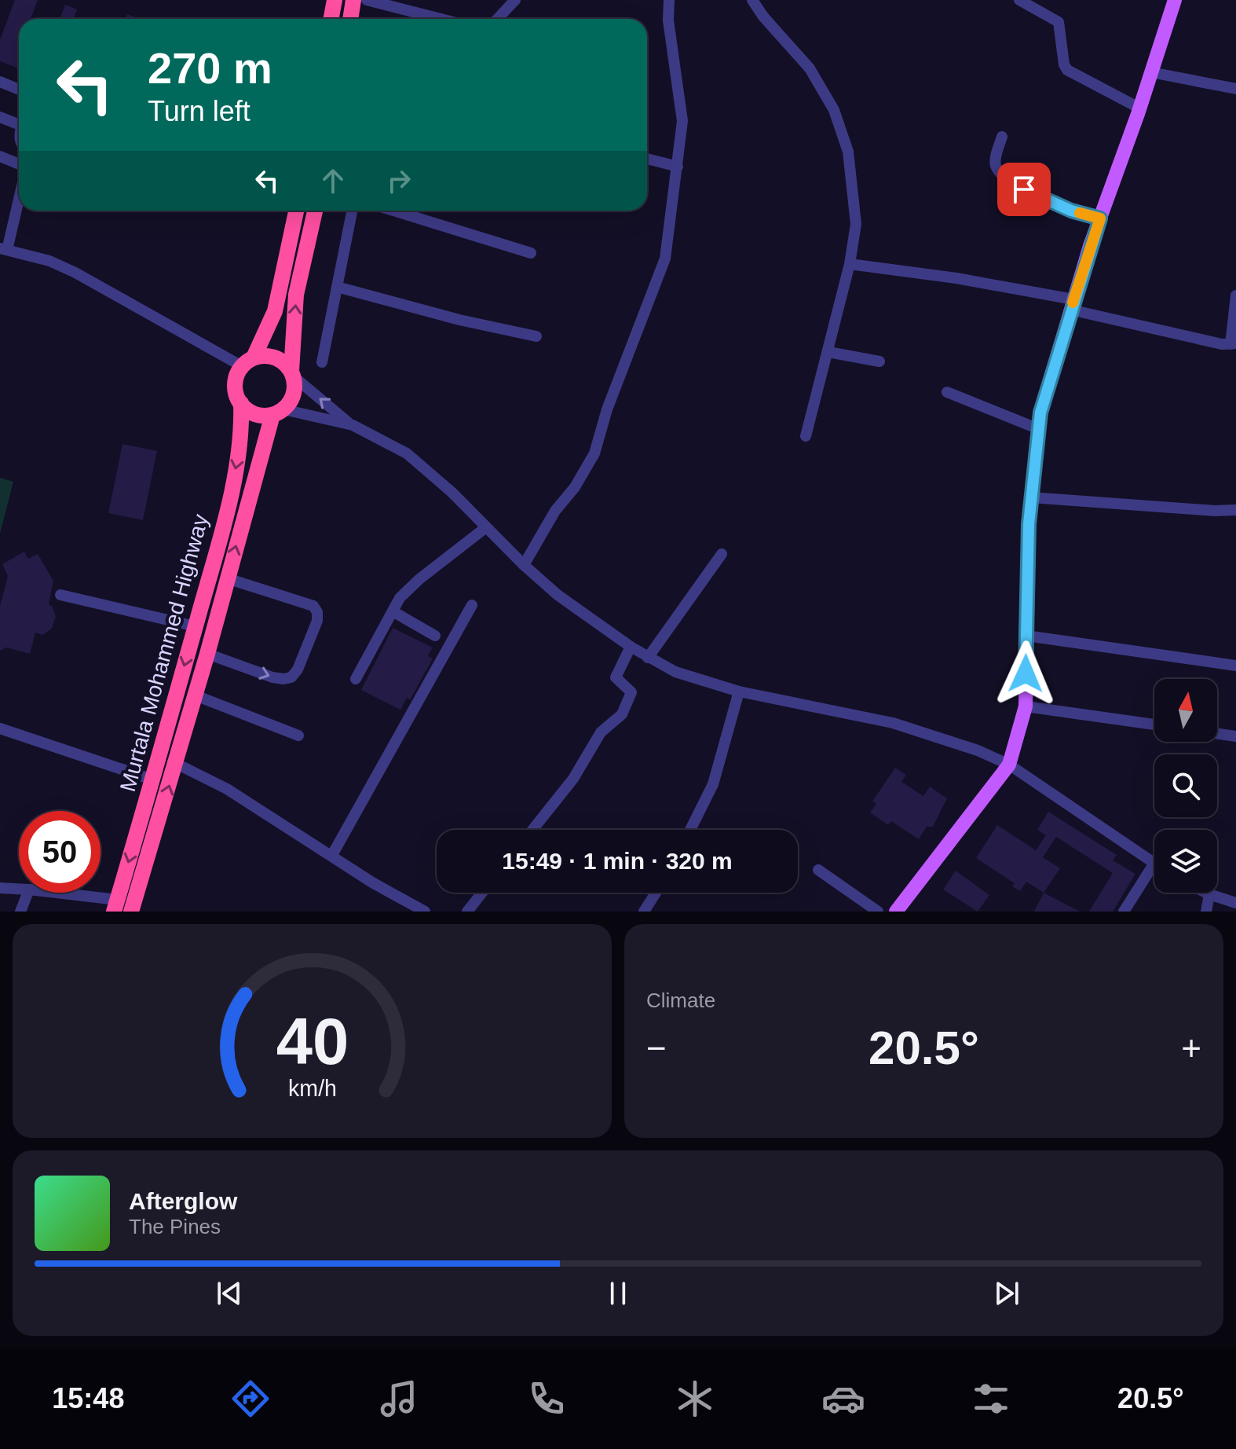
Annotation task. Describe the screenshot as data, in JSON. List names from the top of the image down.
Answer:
{
  "streets": {
    "highway": ["Murtala Mohammed Highway"]
  },
  "north": "top",
  "page": {
    "turn": ["270 m", "Turn left"],
    "limit": "50",
    "trip": "15:49 · 1 min · 320 m",
    "tile": "Climate",
    "heat": ["−", "20.5°", "+"],
    "song": ["Afterglow", "The Pines"],
    "tabs": ["15:48", "20.5°"],
    "gauge": ["40", "km/h"]
  }
}
